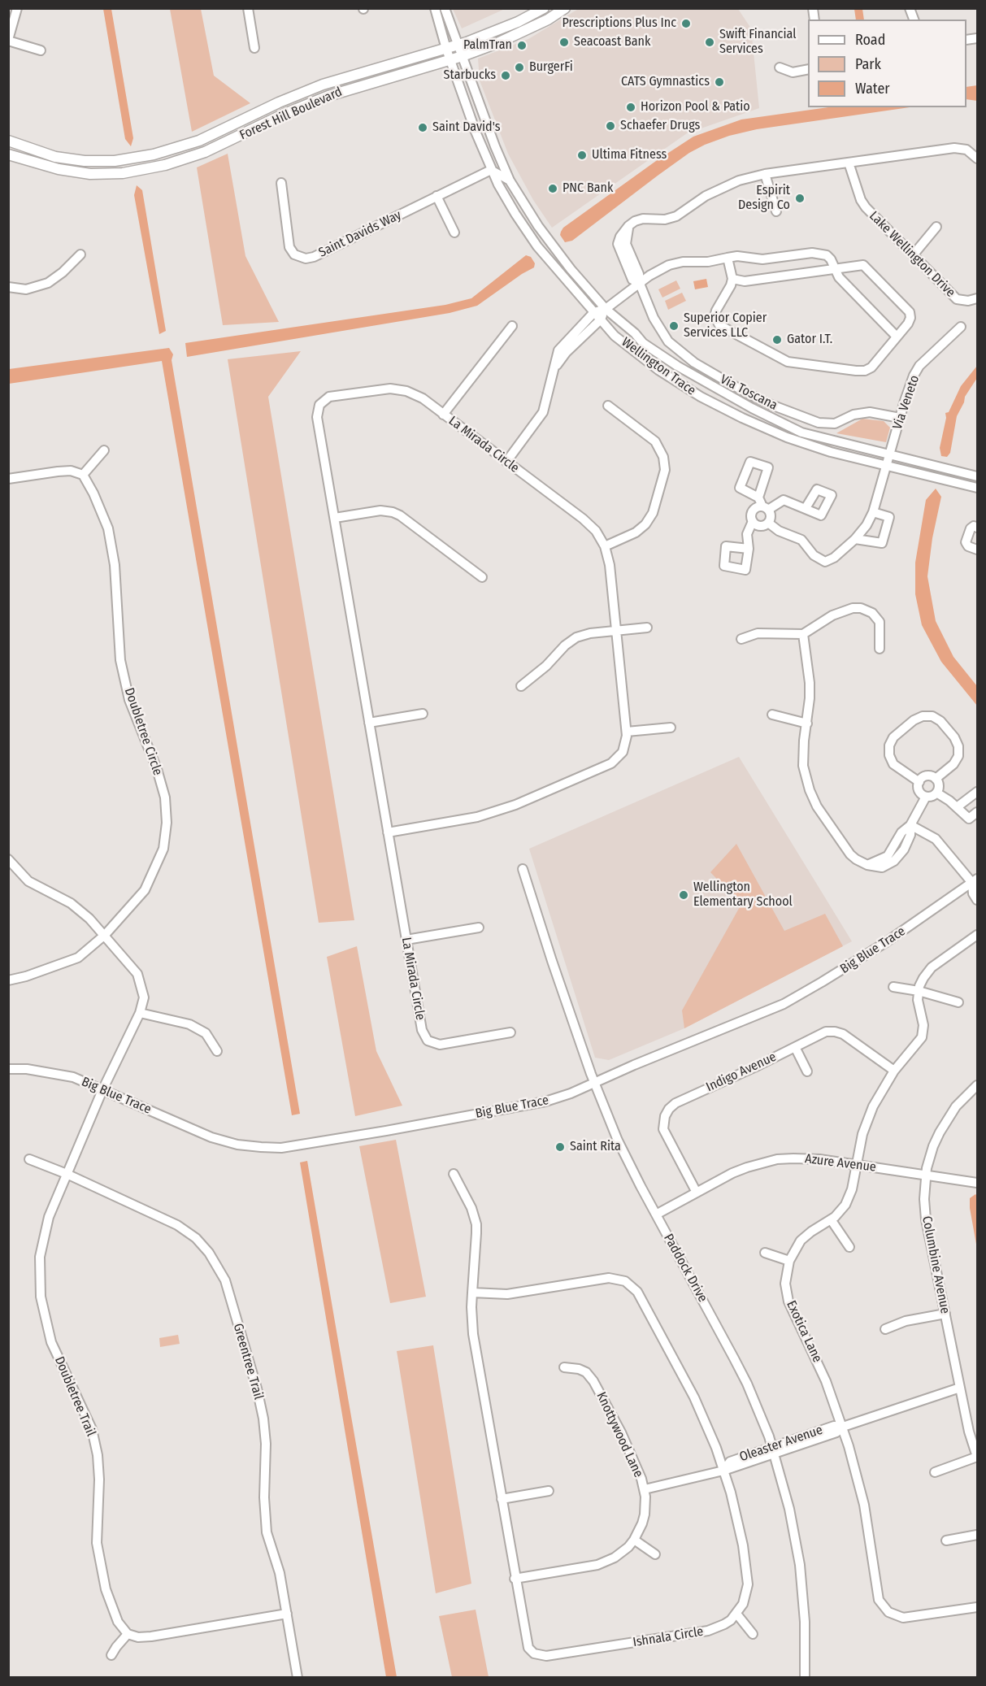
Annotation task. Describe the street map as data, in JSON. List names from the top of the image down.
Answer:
{
  "streets": {
    "main road": ["Forest Hill Boulevard"],
    "street": [
      "Saint Davids Way",
      "Lake Wellington Drive",
      "Wellington Trace",
      "Via Toscana",
      "Via Veneto",
      "La Mirada Circle",
      "Doubletree Circle",
      "Big Blue Trace",
      "Indigo Avenue",
      "Azure Avenue",
      "Columbine Avenue",
      "Paddock Drive",
      "Exotica Lane",
      "Greentree Trail",
      "Doubletree Trail",
      "Knottywood Lane",
      "Oleaster Avenue",
      "Ishnala Circle"
    ]
  },
  "crossings": [
    ["Forest Hill Boulevard", "Wellington Trace"],
    ["Saint Davids Way", "Wellington Trace"],
    ["Wellington Trace", "Via Veneto"],
    ["Via Toscana", "Via Veneto"],
    ["Big Blue Trace", "Paddock Drive"],
    ["Big Blue Trace", "Doubletree Trail"],
    ["Indigo Avenue", "Azure Avenue"],
    ["Indigo Avenue", "Exotica Lane"],
    ["Azure Avenue", "Columbine Avenue"],
    ["Azure Avenue", "Paddock Drive"],
    ["Azure Avenue", "Exotica Lane"],
    ["Columbine Avenue", "Oleaster Avenue"],
    ["Paddock Drive", "Oleaster Avenue"],
    ["Exotica Lane", "Oleaster Avenue"],
    ["Greentree Trail", "Doubletree Trail"],
    ["Knottywood Lane", "Oleaster Avenue"],
    ["Knottywood Lane", "Ishnala Circle"]
  ],
  "places": [
    "Prescriptions Plus Inc",
    "Seacoast Bank",
    "Swift Financial Services",
    "PalmTran",
    "BurgerFi",
    "Starbucks",
    "CATS Gymnastics",
    "Horizon Pool & Patio",
    "Schaefer Drugs",
    "Saint David's",
    "Ultima Fitness",
    "PNC Bank",
    "Espirit Design Co",
    "Superior Copier Services LLC",
    "Gator I.T.",
    "Wellington Elementary School",
    "Saint Rita"
  ],
  "legend": ["Road", "Park", "Water"]
}
